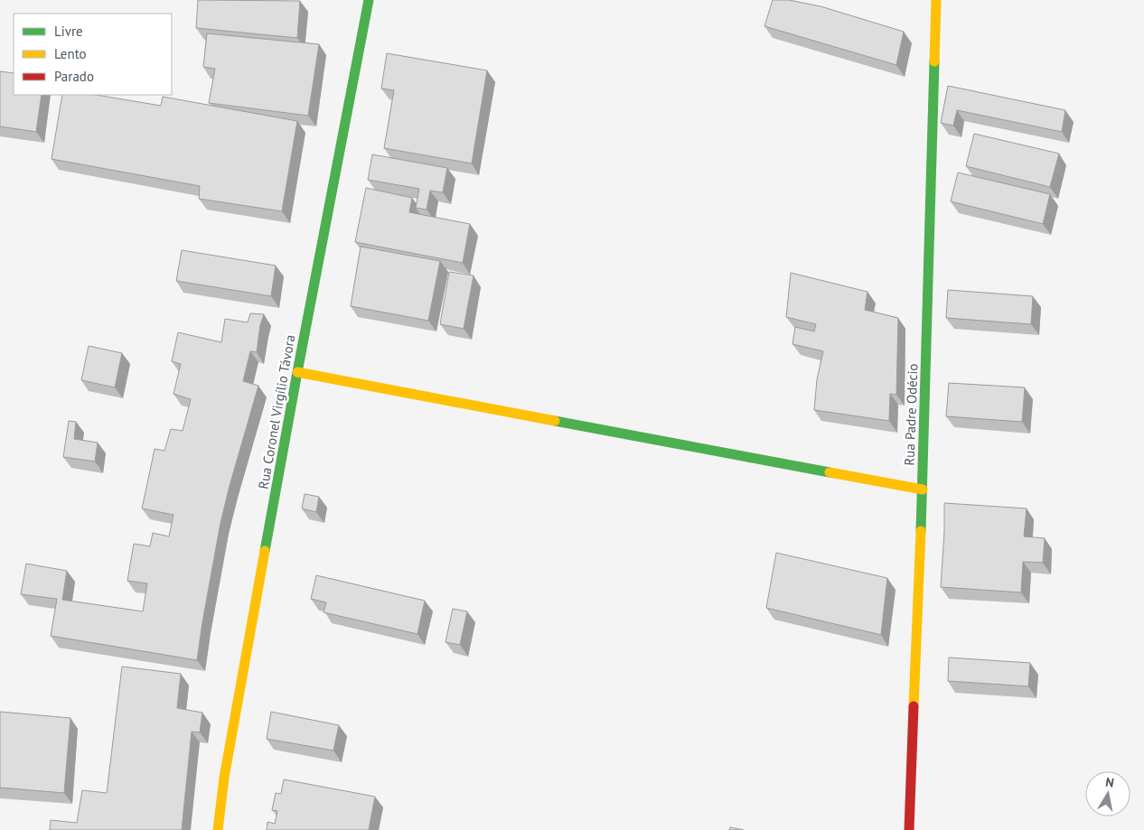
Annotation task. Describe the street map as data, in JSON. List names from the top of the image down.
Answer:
{
  "streets": {
    "street": ["Rua Coronel Virgílio Távora", "Rua Padre Odécio"]
  },
  "legend": ["Livre", "Lento", "Parado"],
  "north": "top"
}
